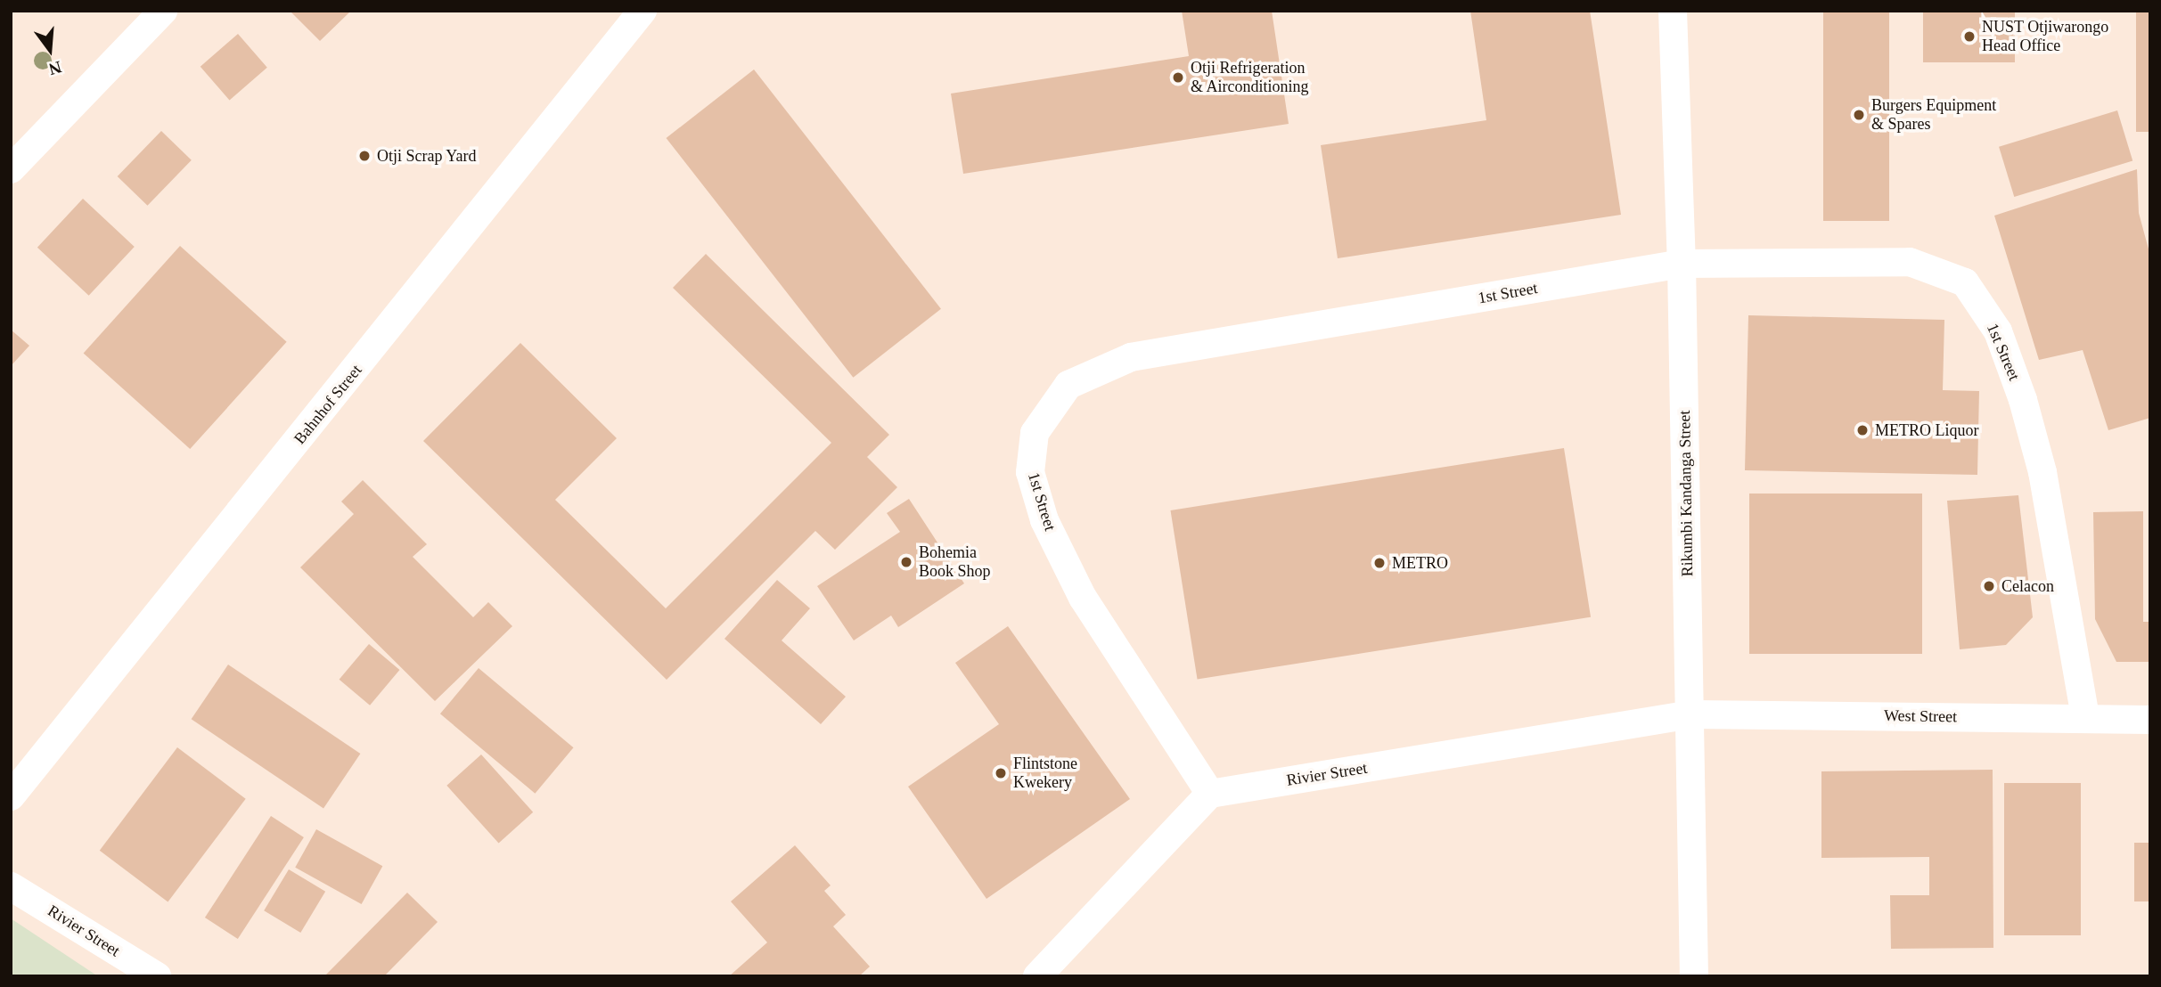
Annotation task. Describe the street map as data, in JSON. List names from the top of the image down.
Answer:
{
  "streets": {
    "street": [
      "1st Street",
      "Bahnhof Street",
      "Rikumbi Kandanga Street",
      "West Street",
      "Rivier Street"
    ]
  },
  "crossings": [
    ["1st Street", "Rikumbi Kandanga Street"],
    ["1st Street", "West Street"],
    ["1st Street", "Rivier Street"],
    ["Rikumbi Kandanga Street", "West Street"],
    ["Rikumbi Kandanga Street", "Rivier Street"],
    ["West Street", "Rivier Street"]
  ],
  "places": [
    "NUST Otjiwarongo Head Office",
    "Otji Refrigeration & Airconditioning",
    "Burgers Equipment & Spares",
    "Otji Scrap Yard",
    "METRO Liquor",
    "Bohemia Book Shop",
    "METRO",
    "Celacon",
    "Flintstone Kwekery"
  ],
  "north": "bottom"
}
